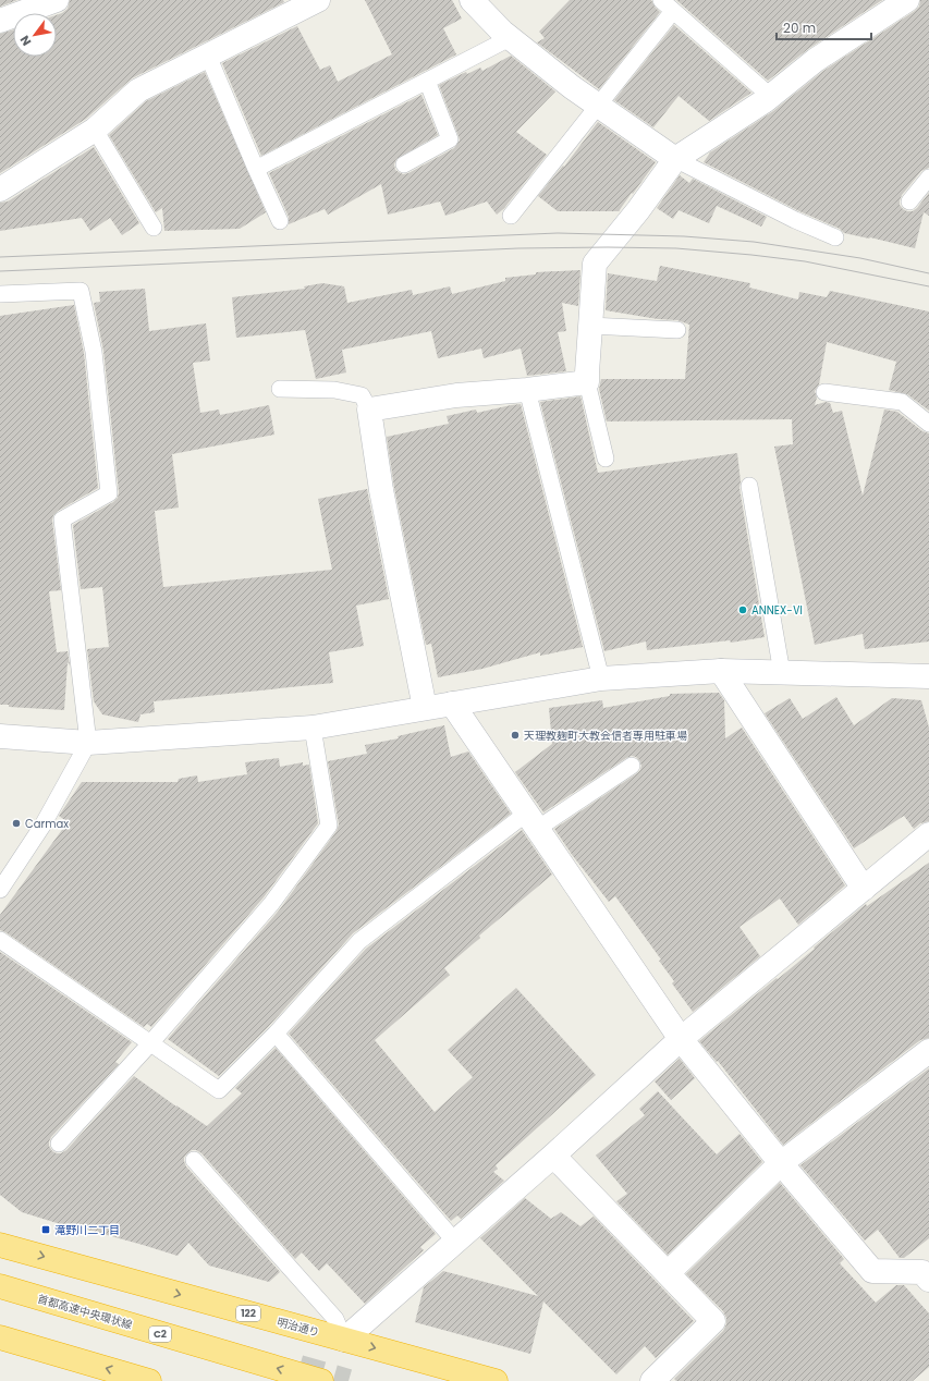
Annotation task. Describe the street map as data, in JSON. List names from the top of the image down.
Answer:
{
  "streets": {
    "highway": [
      "首都高速中央環状線",
      "122",
      "明治通り",
      "C2"
    ]
  },
  "places": {
    "other": ["ANNEX-Ⅵ", "天理教麹町大教会信者専用駐車場", "Carmax"],
    "transit": ["滝野川二丁目"]
  },
  "scale_bar": "20 m",
  "north": "bottom left"
}
